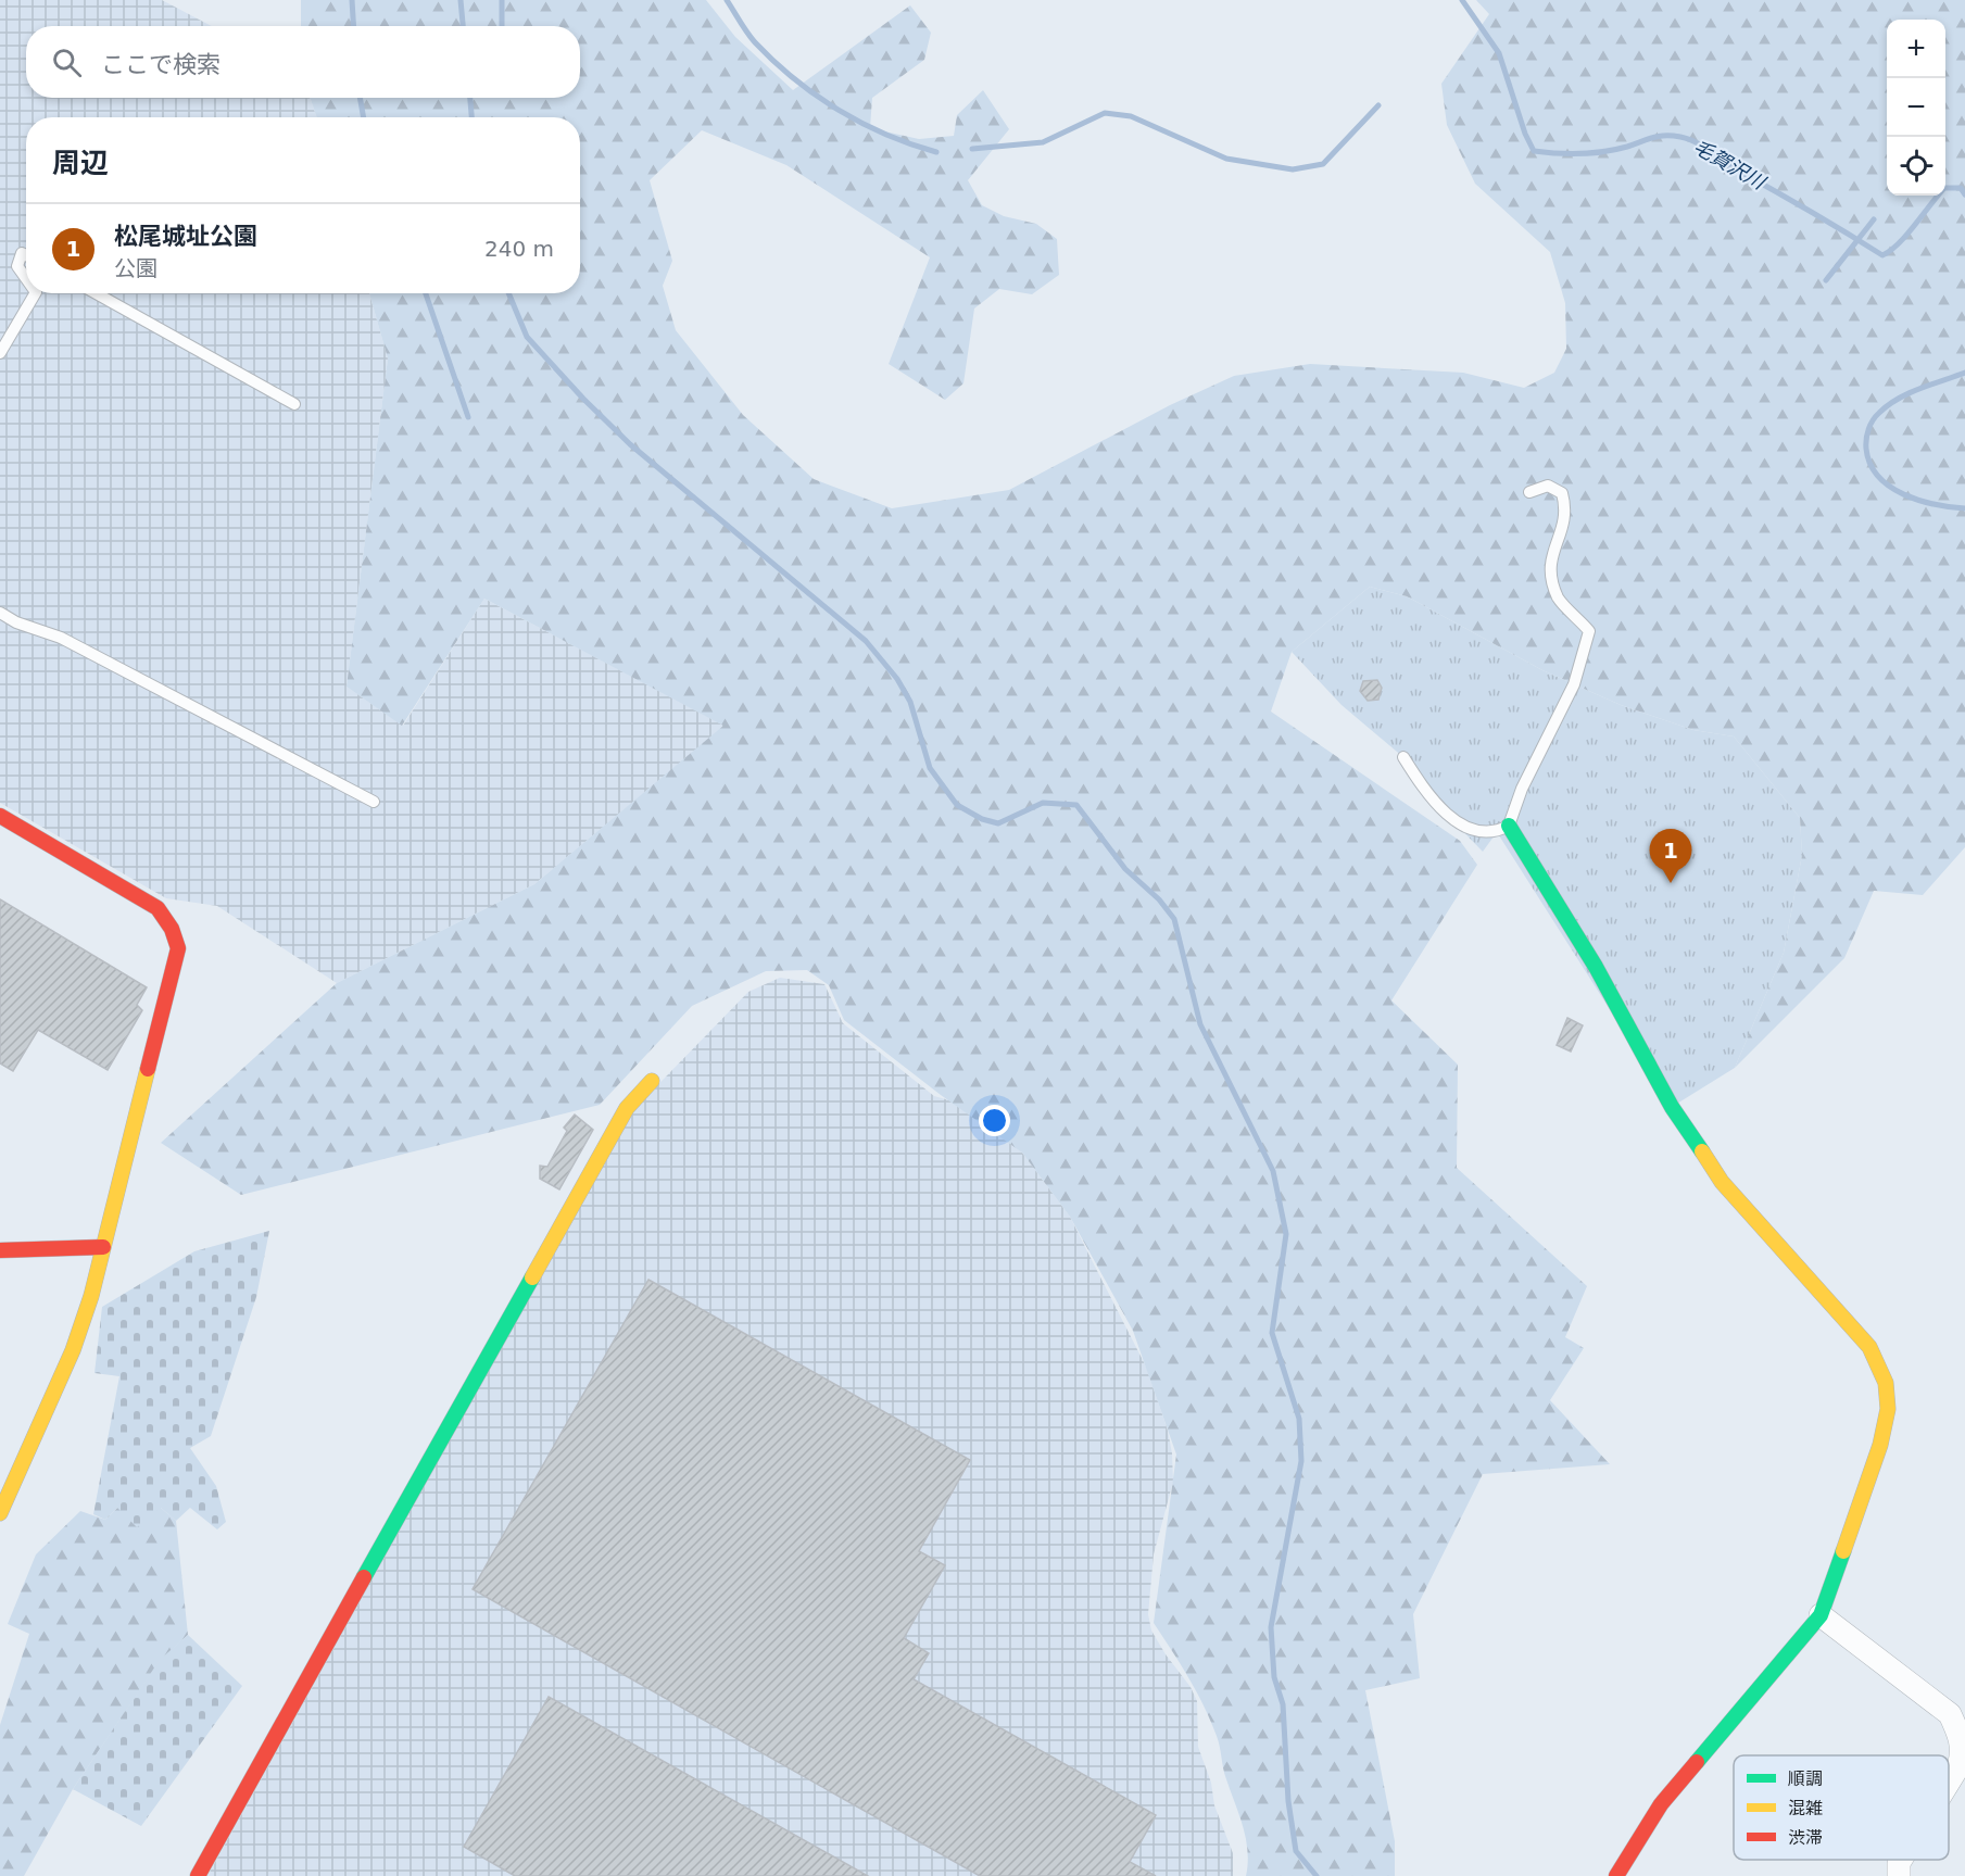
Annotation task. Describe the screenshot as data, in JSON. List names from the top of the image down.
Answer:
{
  "water": ["毛賀沢川"],
  "legend": ["順調", "混雑", "渋滞"],
  "page": {
    "map_buttons": ["+", "−"],
    "search": "ここで検索",
    "heading": "周辺",
    "list": [
      {
        "mark": "1",
        "name": "松尾城址公園",
        "note": "公園",
        "value": "240 m"
      }
    ],
    "pins": "1"
  }
}
